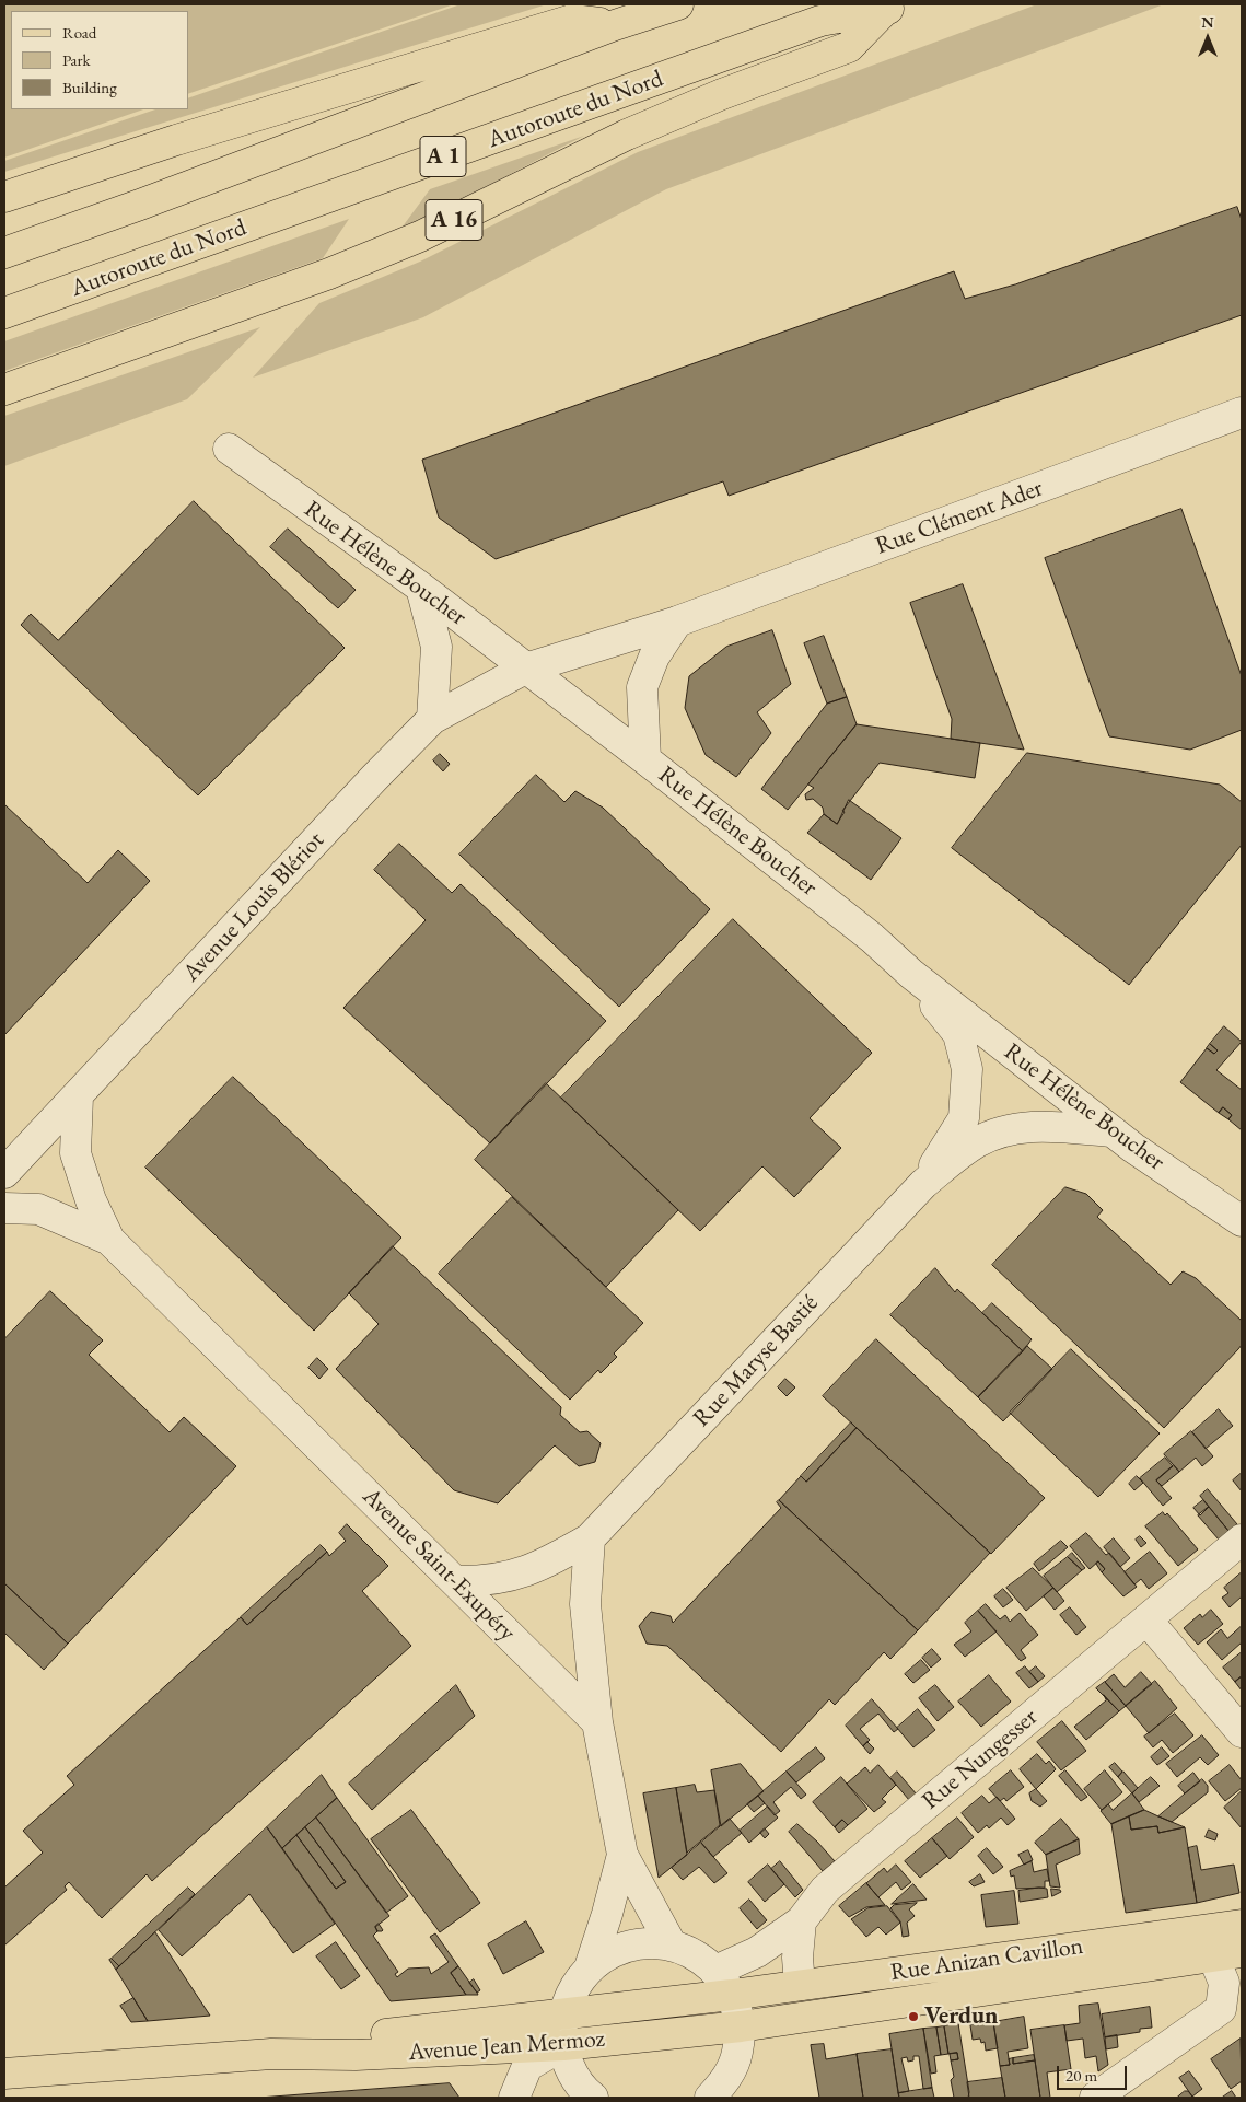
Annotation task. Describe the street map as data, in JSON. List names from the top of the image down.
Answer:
{
  "streets": {
    "main road": [
      "Autoroute du Nord",
      "A 1",
      "A 16",
      "Rue Anizan Cavillon",
      "Avenue Jean Mermoz"
    ],
    "street": [
      "Rue Clément Ader",
      "Rue Hélène Boucher",
      "Avenue Louis Blériot",
      "Rue Maryse Bastié",
      "Avenue Saint-Exupéry",
      "Rue Nungesser"
    ]
  },
  "crossings": [
    ["Autoroute du Nord", "A 16"],
    ["Rue Clément Ader", "Rue Hélène Boucher"],
    ["Rue Clément Ader", "Avenue Louis Blériot"],
    ["Rue Hélène Boucher", "Avenue Louis Blériot"],
    ["Rue Hélène Boucher", "Rue Maryse Bastié"],
    ["Avenue Louis Blériot", "Avenue Saint-Exupéry"],
    ["Rue Maryse Bastié", "Avenue Saint-Exupéry"],
    ["Rue Anizan Cavillon", "Avenue Jean Mermoz"]
  ],
  "places": ["Verdun"],
  "legend": ["Road", "Park", "Building"],
  "scale_bar": "20 m",
  "north": "top"
}
